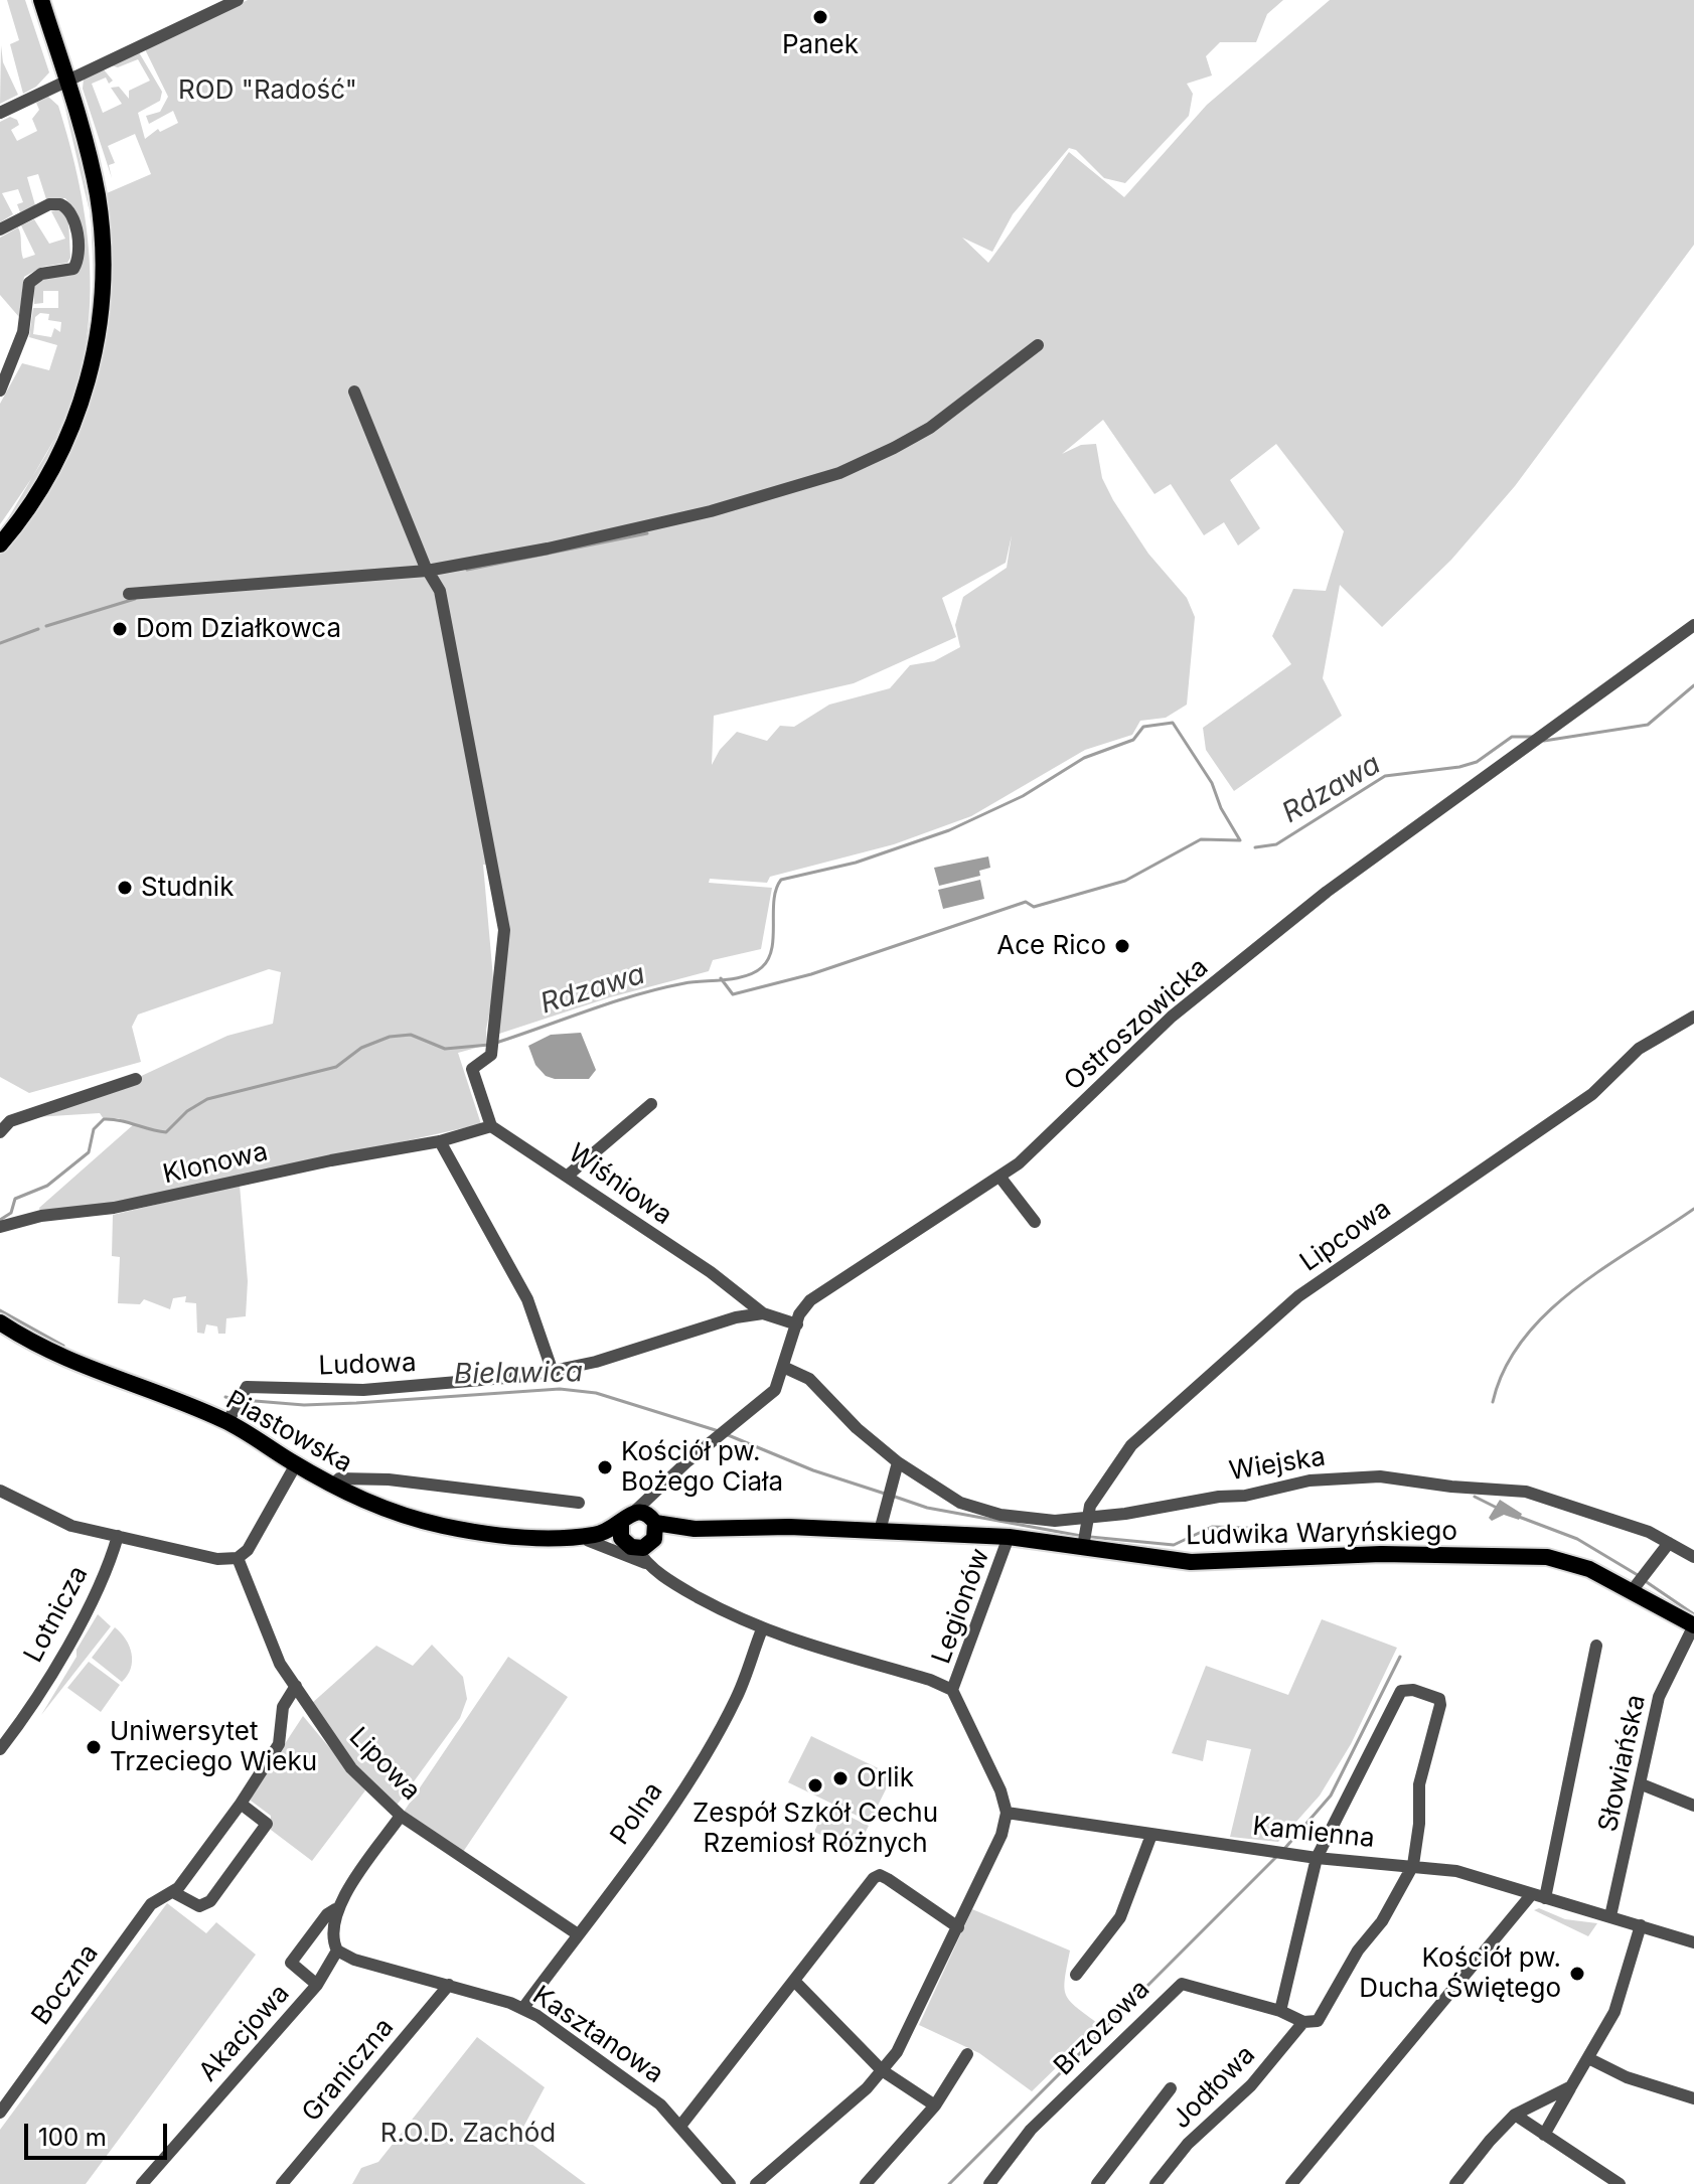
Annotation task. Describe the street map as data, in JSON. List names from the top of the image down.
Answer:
{
  "streets": {
    "main road": ["Piastowska", "Ludwika Waryńskiego"],
    "street": [
      "Ostroszowicka",
      "Klonowa",
      "Wiśniowa",
      "Lipcowa",
      "Ludowa",
      "Wiejska",
      "Legionów",
      "Lotnicza",
      "Słowiańska",
      "Lipowa",
      "Polna",
      "Kamienna",
      "Boczna",
      "Brzozowa",
      "Akacjowa",
      "Kasztanowa",
      "Graniczna",
      "Jodłowa"
    ]
  },
  "crossings": [
    ["Ostroszowicka", "Wiśniowa"],
    ["Ostroszowicka", "Piastowska"],
    ["Ostroszowicka", "Wiejska"],
    ["Klonowa", "Wiśniowa"],
    ["Wiśniowa", "Ludowa"],
    ["Lipcowa", "Wiejska"],
    ["Lipcowa", "Ludwika Waryńskiego"],
    ["Ludowa", "Piastowska"],
    ["Piastowska", "Ludwika Waryńskiego"],
    ["Ludwika Waryńskiego", "Legionów"],
    ["Ludwika Waryńskiego", "Słowiańska"],
    ["Słowiańska", "Kamienna"],
    ["Lipowa", "Polna"],
    ["Lipowa", "Boczna"],
    ["Lipowa", "Akacjowa"],
    ["Polna", "Kasztanowa"],
    ["Kamienna", "Jodłowa"],
    ["Akacjowa", "Kasztanowa"],
    ["Kasztanowa", "Graniczna"]
  ],
  "water": ["Rdzawa", "Bielawica"],
  "parks": ["ROD \"Radość\"", "R.O.D. Zachód"],
  "places": [
    "Panek",
    "Dom Działkowca",
    "Studnik",
    "Ace Rico",
    "Kościół pw. Bożego Ciała",
    "Uniwersytet Trzeciego Wieku",
    "Orlik",
    "Zespół Szkół Cechu Rzemiosł Różnych",
    "Kościół pw. Ducha Świętego"
  ],
  "scale_bar": "100 m"
}
